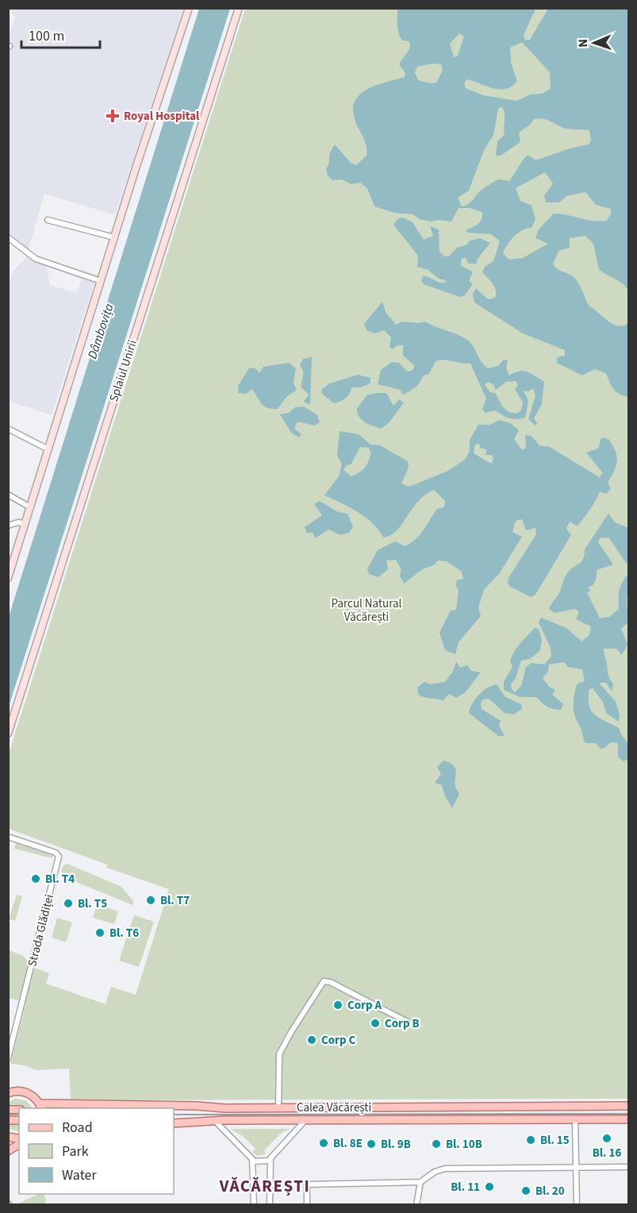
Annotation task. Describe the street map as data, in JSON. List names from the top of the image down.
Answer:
{
  "streets": {
    "main road": ["Splaiul Unirii", "Calea Văcărești"],
    "street": ["Strada Glădiței"]
  },
  "districts": ["VĂCĂREȘTI"],
  "water": ["Dâmbovița"],
  "parks": ["Parcul Natural Văcărești"],
  "places": {
    "health": ["Royal Hospital"],
    "other": [
      "Bl. T4",
      "Bl. T7",
      "Bl. T5",
      "Bl. T6",
      "Corp A",
      "Corp B",
      "Corp C",
      "Bl. 16",
      "Bl. 15",
      "Bl. 8E",
      "Bl. 9B",
      "Bl. 10B",
      "Bl. 11",
      "Bl. 20"
    ]
  },
  "legend": ["Road", "Park", "Water"],
  "scale_bar": "100 m",
  "north": "left"
}
